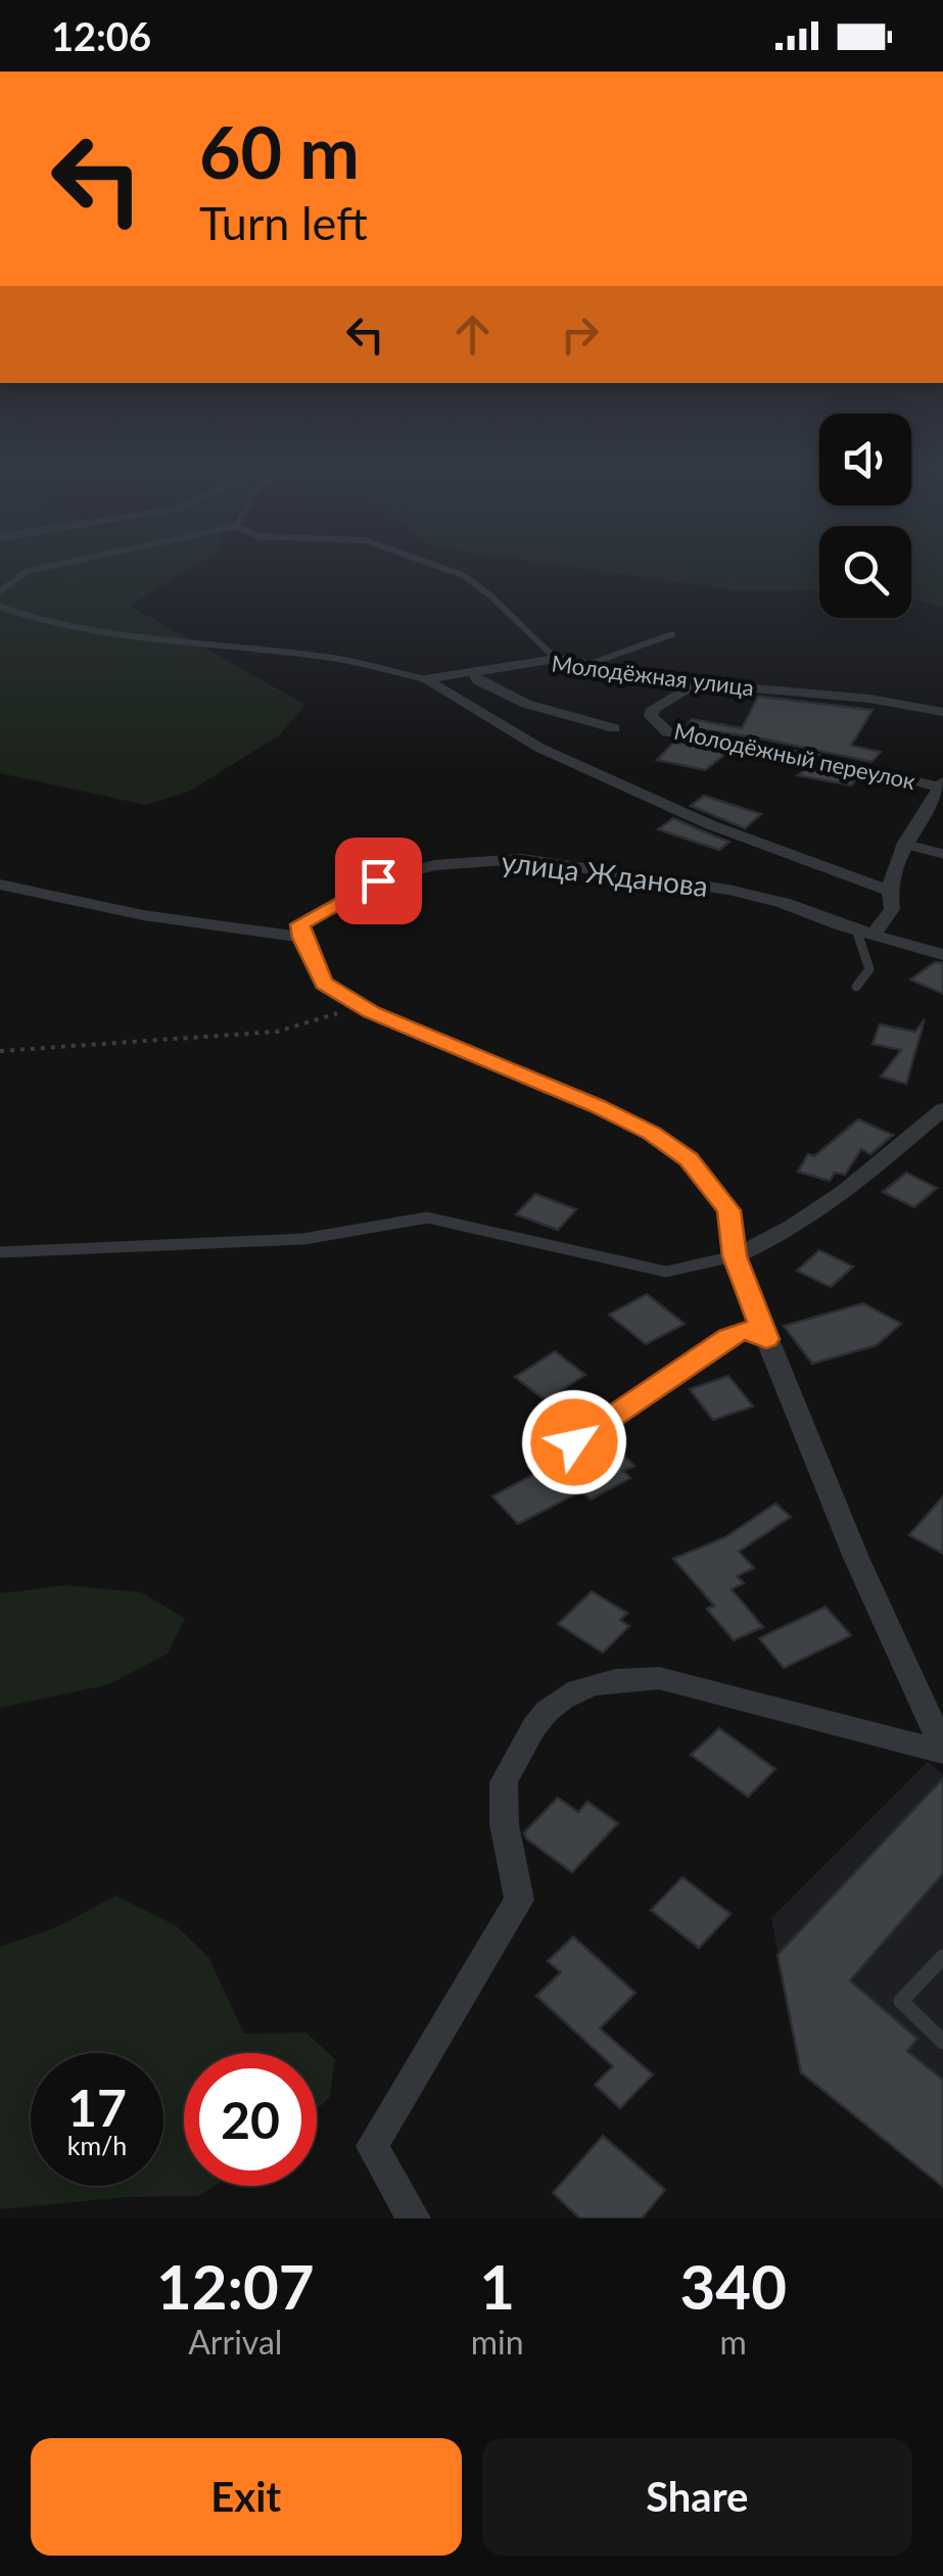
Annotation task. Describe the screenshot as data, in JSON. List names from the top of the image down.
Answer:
{
  "streets": {
    "street": ["Молодёжная улица", "Молодёжный переулок", "улица Жданова"]
  },
  "crossings": [
    ["Молодёжная улица", "Молодёжный переулок"]
  ],
  "page": {
    "status": "12:06",
    "turn": ["60 m", "Turn left"],
    "speed": "17 km/h",
    "limit": "20",
    "eta": [
      "12:07",
      "Arrival",
      "1",
      "min",
      "340",
      "m"
    ],
    "buttons": ["Exit", "Share"]
  }
}
